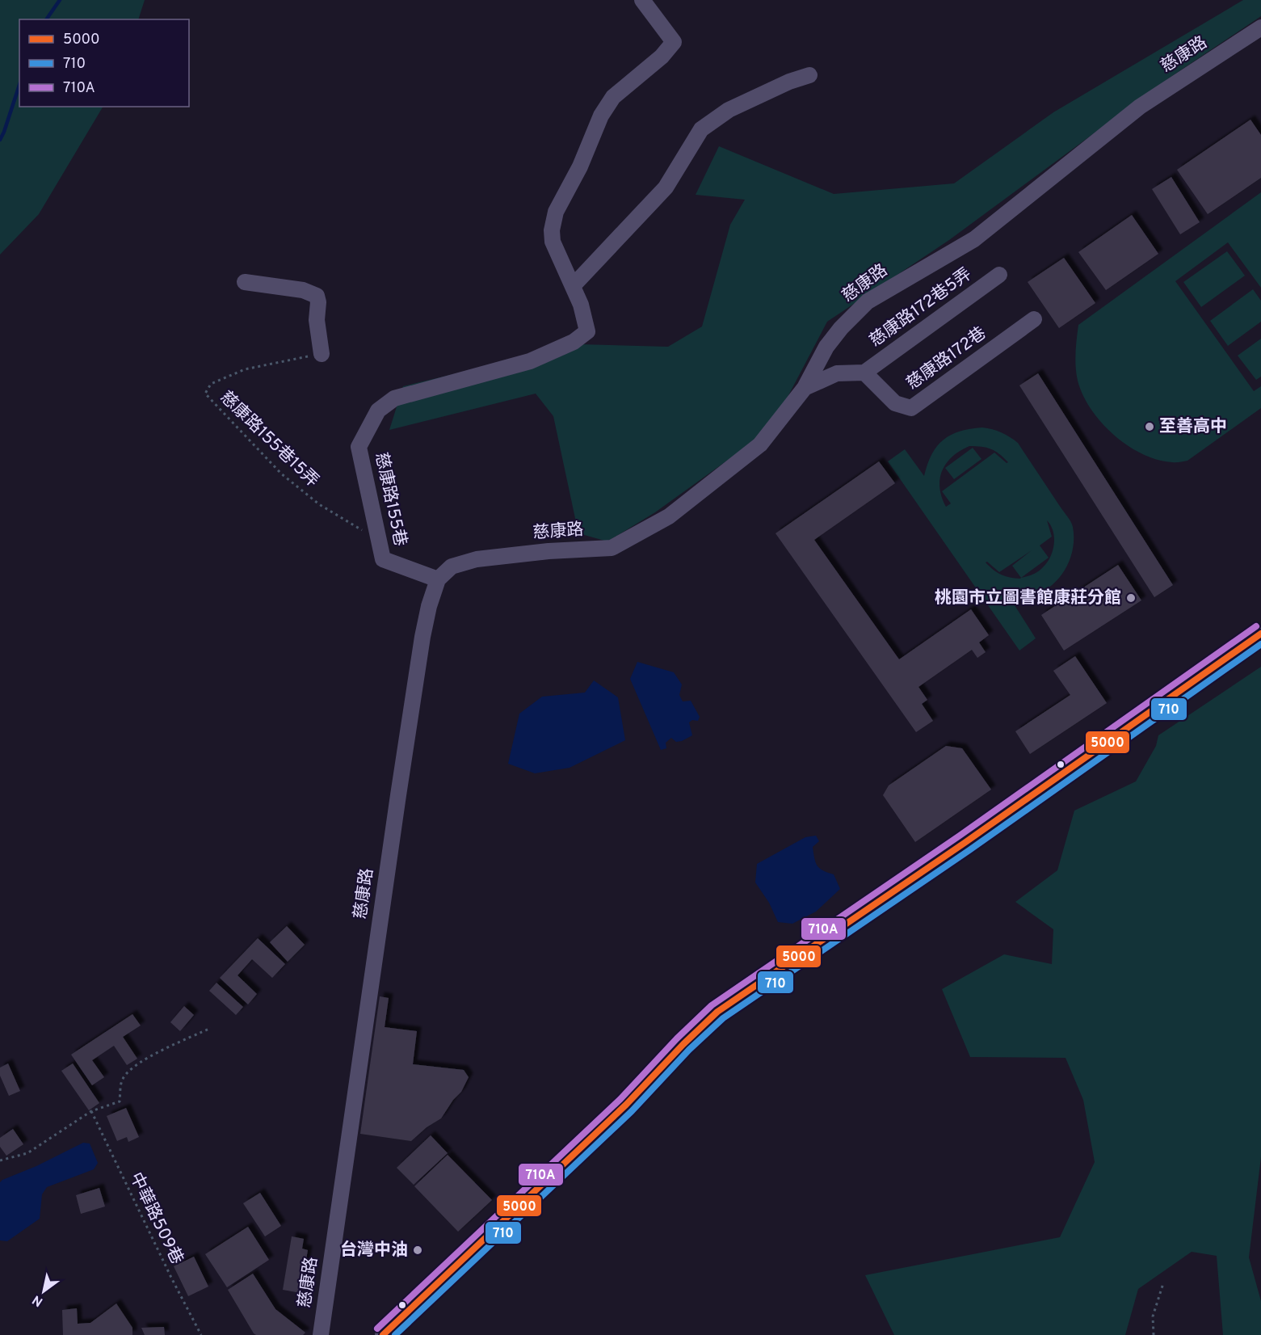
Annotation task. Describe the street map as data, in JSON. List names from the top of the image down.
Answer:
{
  "streets": {
    "street": [
      "慈康路",
      "慈康路172巷5弄",
      "慈康路172巷",
      "慈康路155巷"
    ],
    "path": ["慈康路155巷15弄", "中華路509巷"]
  },
  "crossings": [
    ["慈康路", "慈康路155巷"],
    ["慈康路172巷5弄", "慈康路172巷"],
    ["慈康路155巷15弄", "慈康路155巷"]
  ],
  "places": ["至善高中", "桃園市立圖書館康莊分館", "台灣中油"],
  "lines": ["transit line 710A", "transit line 5000", "transit line 710"],
  "legend": ["5000", "710", "710A"],
  "north": "bottom left"
}
